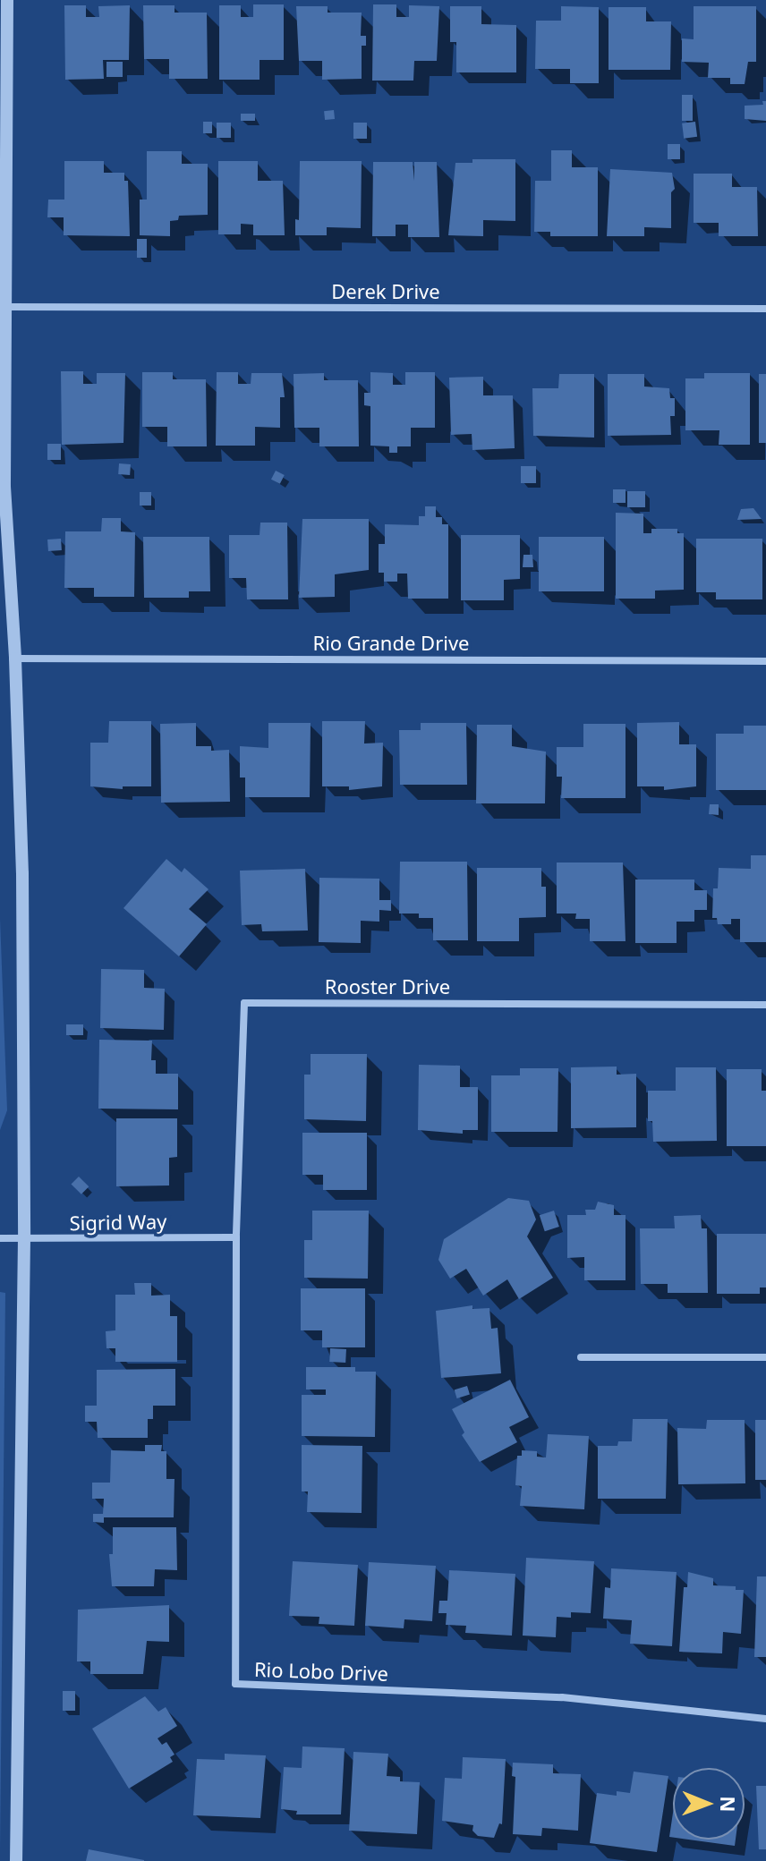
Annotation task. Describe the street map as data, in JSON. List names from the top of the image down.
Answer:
{
  "streets": {
    "street": [
      "Derek Drive",
      "Rio Grande Drive",
      "Rooster Drive",
      "Sigrid Way",
      "Rio Lobo Drive"
    ]
  },
  "crossings": [
    ["Rooster Drive", "Sigrid Way"],
    ["Rooster Drive", "Rio Lobo Drive"],
    ["Sigrid Way", "Rio Lobo Drive"]
  ],
  "north": "right"
}
